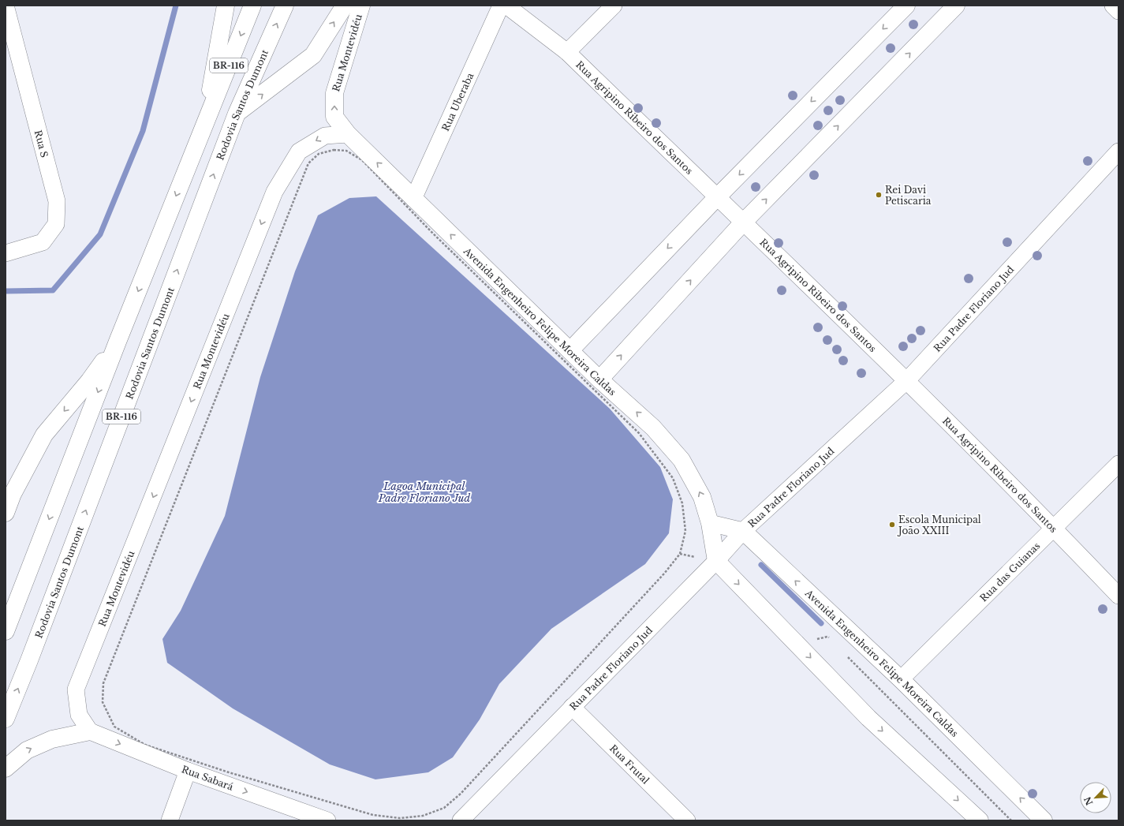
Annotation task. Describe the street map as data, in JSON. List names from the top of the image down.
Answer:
{
  "streets": {
    "main road": [
      "Rua Montevidéu",
      "BR-116",
      "Rodovia Santos Dumont",
      "Avenida Engenheiro Felipe Moreira Caldas"
    ],
    "street": [
      "Rua Uberaba",
      "Rua Agripino Ribeiro dos Santos",
      "Rua S",
      "Rua Padre Floriano Jud",
      "Rua das Guianas",
      "Rua Frutal",
      "Rua Sabará"
    ]
  },
  "crossings": [
    ["Rua Montevidéu", "Avenida Engenheiro Felipe Moreira Caldas"],
    ["Rua Montevidéu", "Rua Sabará"],
    ["Rua Uberaba", "Avenida Engenheiro Felipe Moreira Caldas"],
    ["Rua Agripino Ribeiro dos Santos", "Rua Padre Floriano Jud"],
    ["Rua Agripino Ribeiro dos Santos", "Rua das Guianas"],
    ["Rua Padre Floriano Jud", "Avenida Engenheiro Felipe Moreira Caldas"],
    ["Rua Padre Floriano Jud", "Rua Frutal"],
    ["Avenida Engenheiro Felipe Moreira Caldas", "Rua das Guianas"]
  ],
  "one_way": ["Rua Sabará"],
  "water": ["Lagoa Municipal Padre Floriano Jud"],
  "places": ["Rei Davi Petiscaria", "Escola Municipal João XXIII"],
  "north": "bottom left"
}
